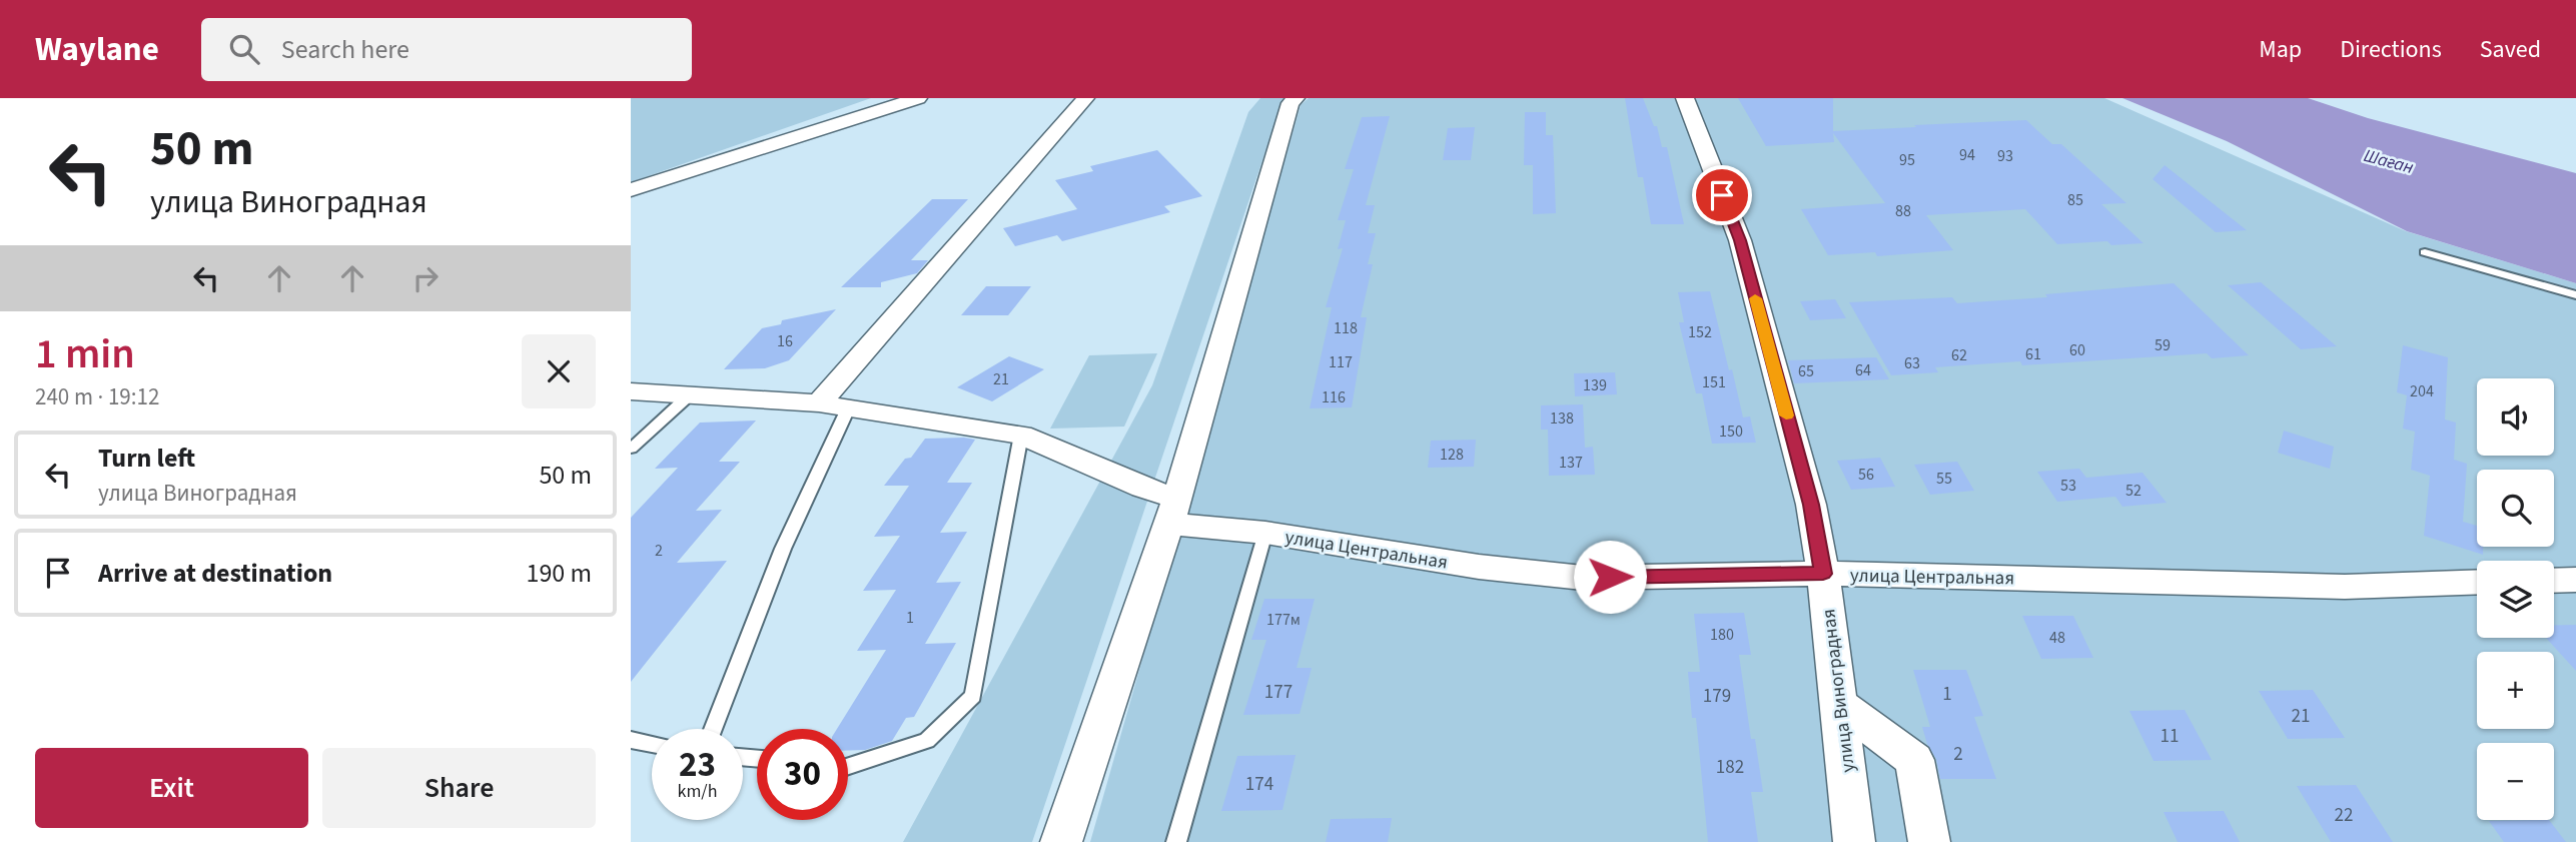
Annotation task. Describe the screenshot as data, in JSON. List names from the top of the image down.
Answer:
{
  "streets": {
    "street": ["улица Центральная", "улица Виноградная"]
  },
  "crossings": [
    ["улица Центральная", "улица Виноградная"]
  ],
  "water": ["Шаған"],
  "house_numbers": [
    "94",
    "93",
    "95",
    "85",
    "88",
    "118",
    "152",
    "16",
    "59",
    "60",
    "61",
    "62",
    "117",
    "63",
    "64",
    "65",
    "21",
    "151",
    "139",
    "204",
    "116",
    "138",
    "150",
    "128",
    "137",
    "56",
    "55",
    "53",
    "52",
    "2",
    "1",
    "177м",
    "180",
    "48",
    "177",
    "1",
    "179",
    "21",
    "11",
    "2",
    "182",
    "174",
    "22"
  ],
  "page": {
    "header": "Waylane",
    "search": "Search here",
    "nav": ["Map", "Directions", "Saved"],
    "turn": ["50 m", "улица Виноградная"],
    "heading": ["1 min", "240 m · 19:12"],
    "map_buttons": ["+", "−"],
    "list": [
      {
        "name": "Turn left",
        "note": "улица Виноградная",
        "value": "50 m"
      },
      {
        "name": "Arrive at destination",
        "value": "190 m"
      }
    ],
    "speed": "23 km/h",
    "limit": "30",
    "buttons": ["Exit", "Share"]
  }
}
